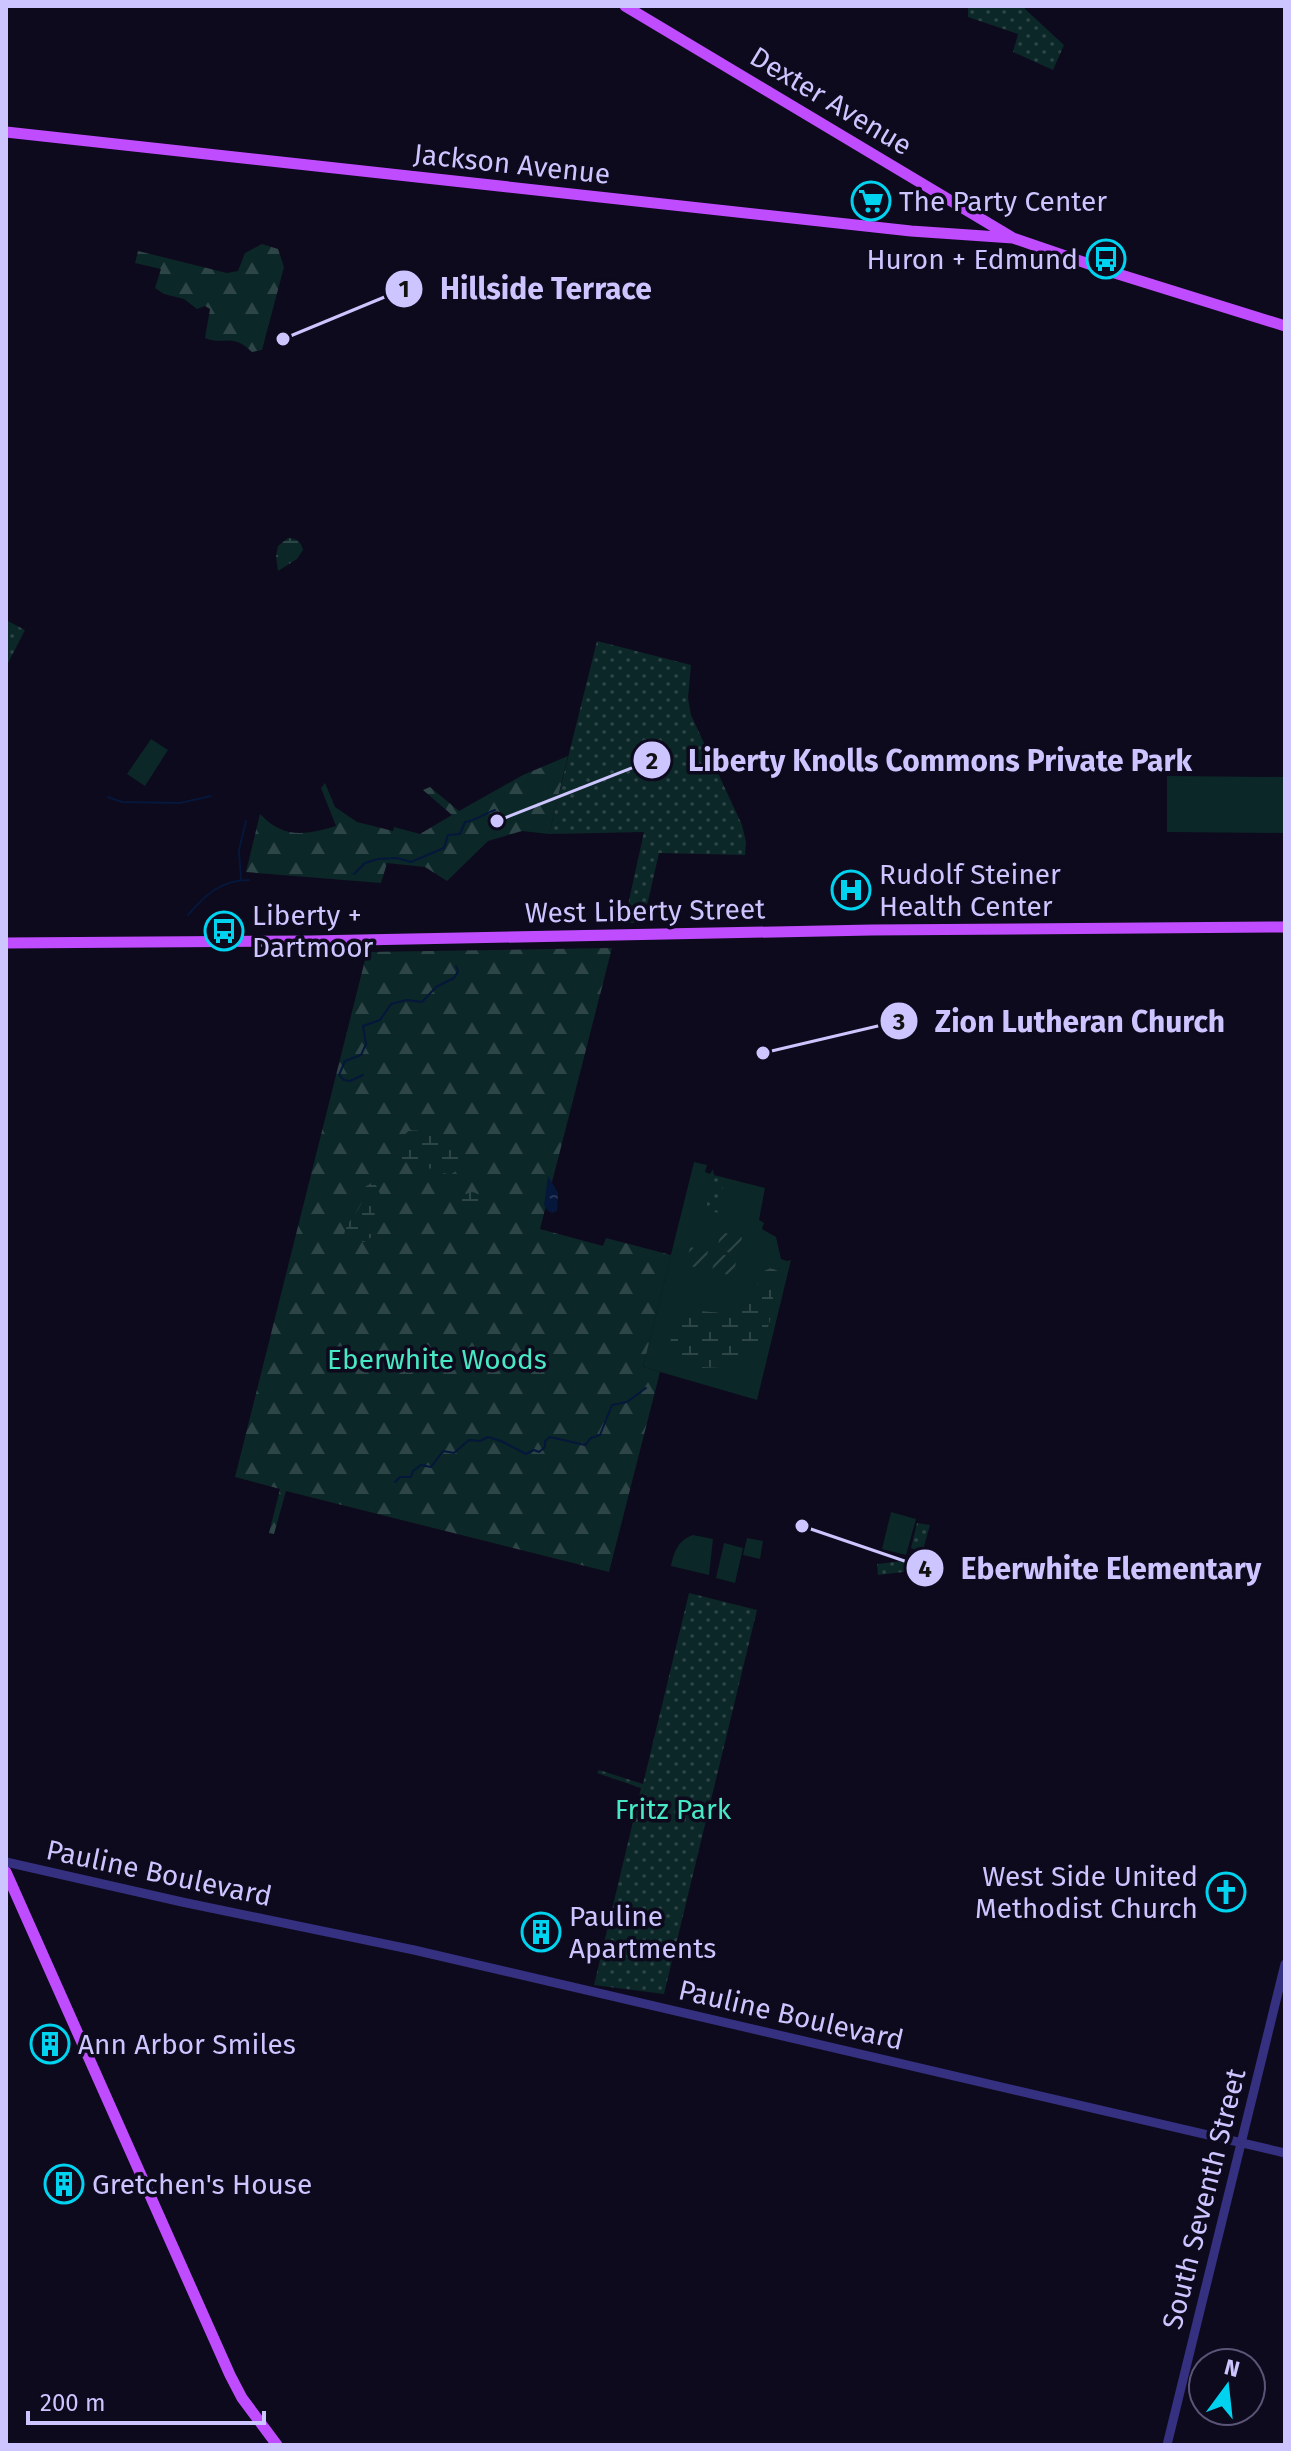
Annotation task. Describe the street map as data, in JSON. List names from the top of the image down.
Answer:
{
  "streets": {
    "main road": ["Dexter Avenue", "Jackson Avenue", "West Liberty Street"],
    "street": ["Pauline Boulevard", "South Seventh Street"]
  },
  "crossings": [
    ["Dexter Avenue", "Jackson Avenue"],
    ["Pauline Boulevard", "South Seventh Street"]
  ],
  "parks": ["Eberwhite Woods", "Fritz Park"],
  "places": {
    "supermarket": ["The Party Center"],
    "bus stop": ["Huron + Edmund", "Liberty + Dartmoor"],
    "other": [
      "Hillside Terrace",
      "Liberty Knolls Commons Private Park",
      "Zion Lutheran Church",
      "Eberwhite Elementary"
    ],
    "hospital": ["Rudolf Steiner Health Center"],
    "church": ["West Side United Methodist Church"],
    "building": ["Pauline Apartments", "Ann Arbor Smiles", "Gretchen's House"]
  },
  "scale_bar": "200 m",
  "north": "top"
}
